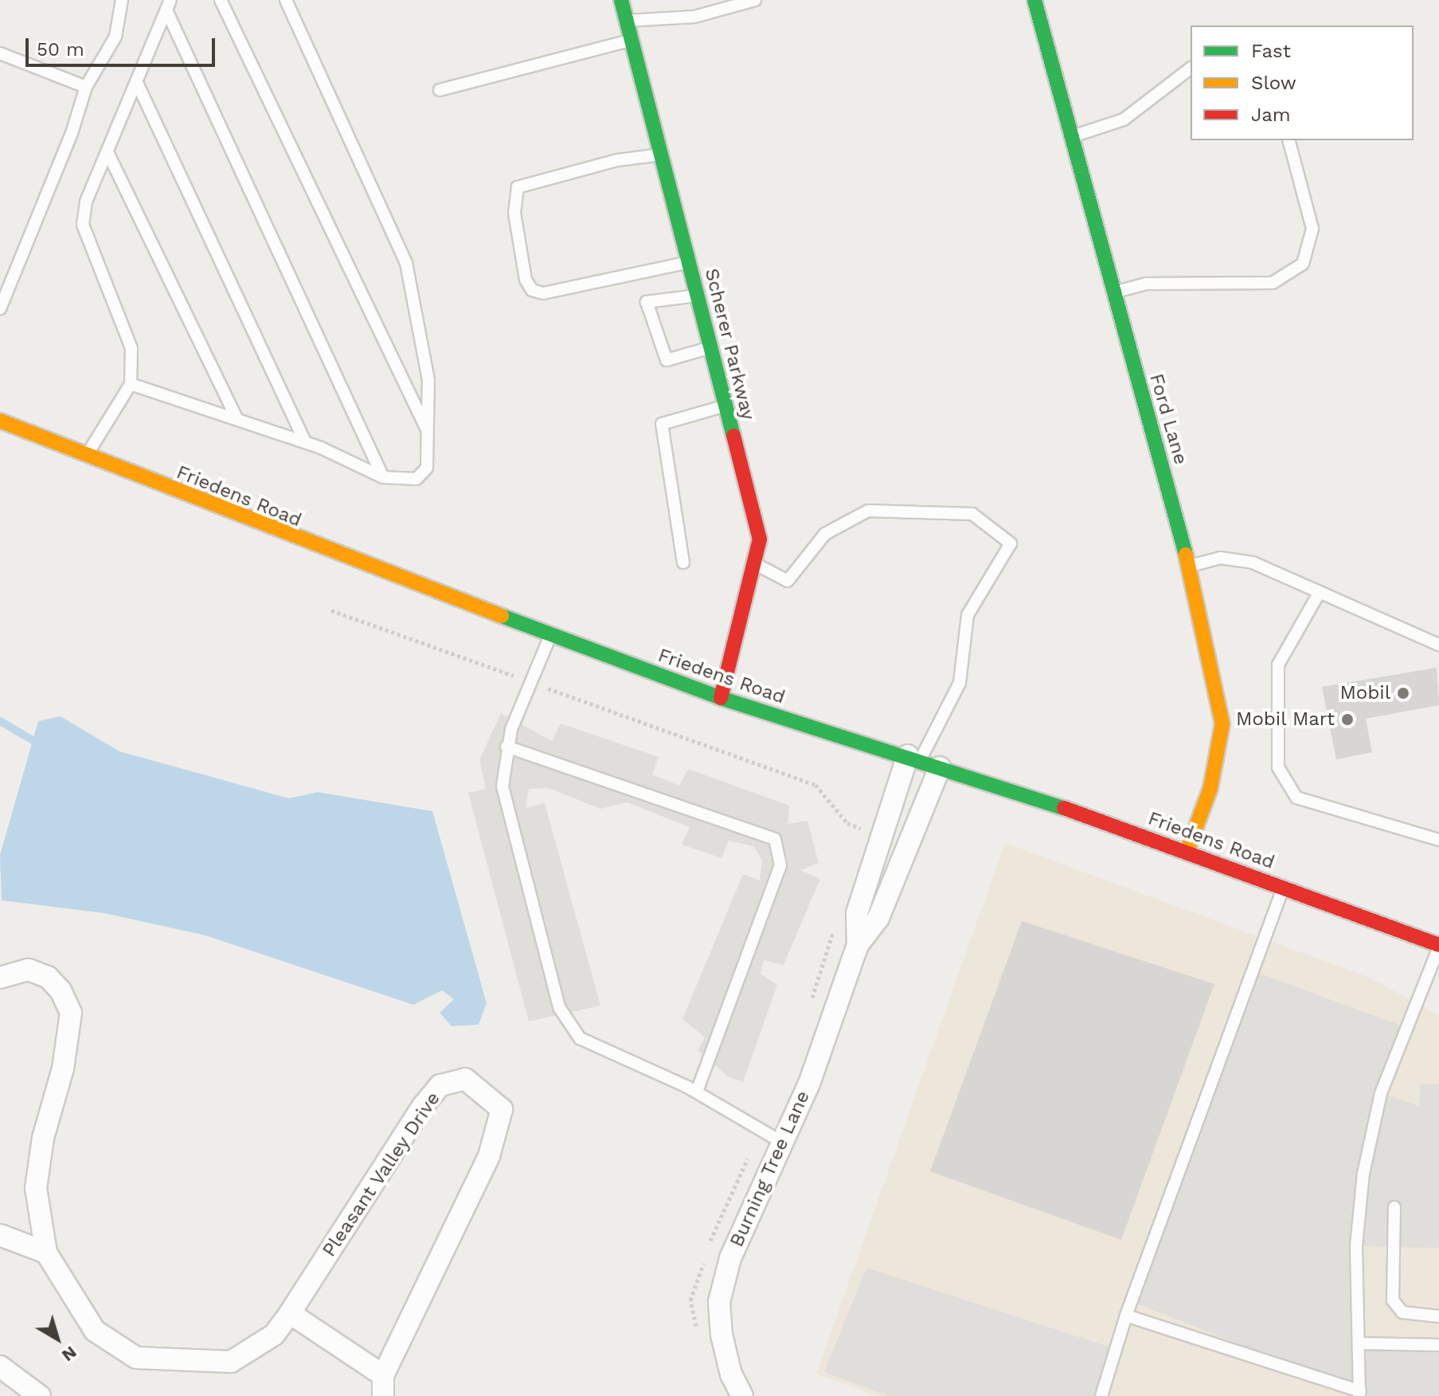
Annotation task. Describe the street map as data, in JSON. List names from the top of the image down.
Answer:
{
  "streets": {
    "street": [
      "Scherer Parkway",
      "Ford Lane",
      "Friedens Road",
      "Burning Tree Lane",
      "Pleasant Valley Drive"
    ]
  },
  "crossings": [
    ["Scherer Parkway", "Friedens Road"],
    ["Ford Lane", "Friedens Road"],
    ["Friedens Road", "Burning Tree Lane"]
  ],
  "places": ["Mobil", "Mobil Mart"],
  "legend": ["Fast", "Slow", "Jam"],
  "scale_bar": "50 m",
  "north": "bottom right"
}
